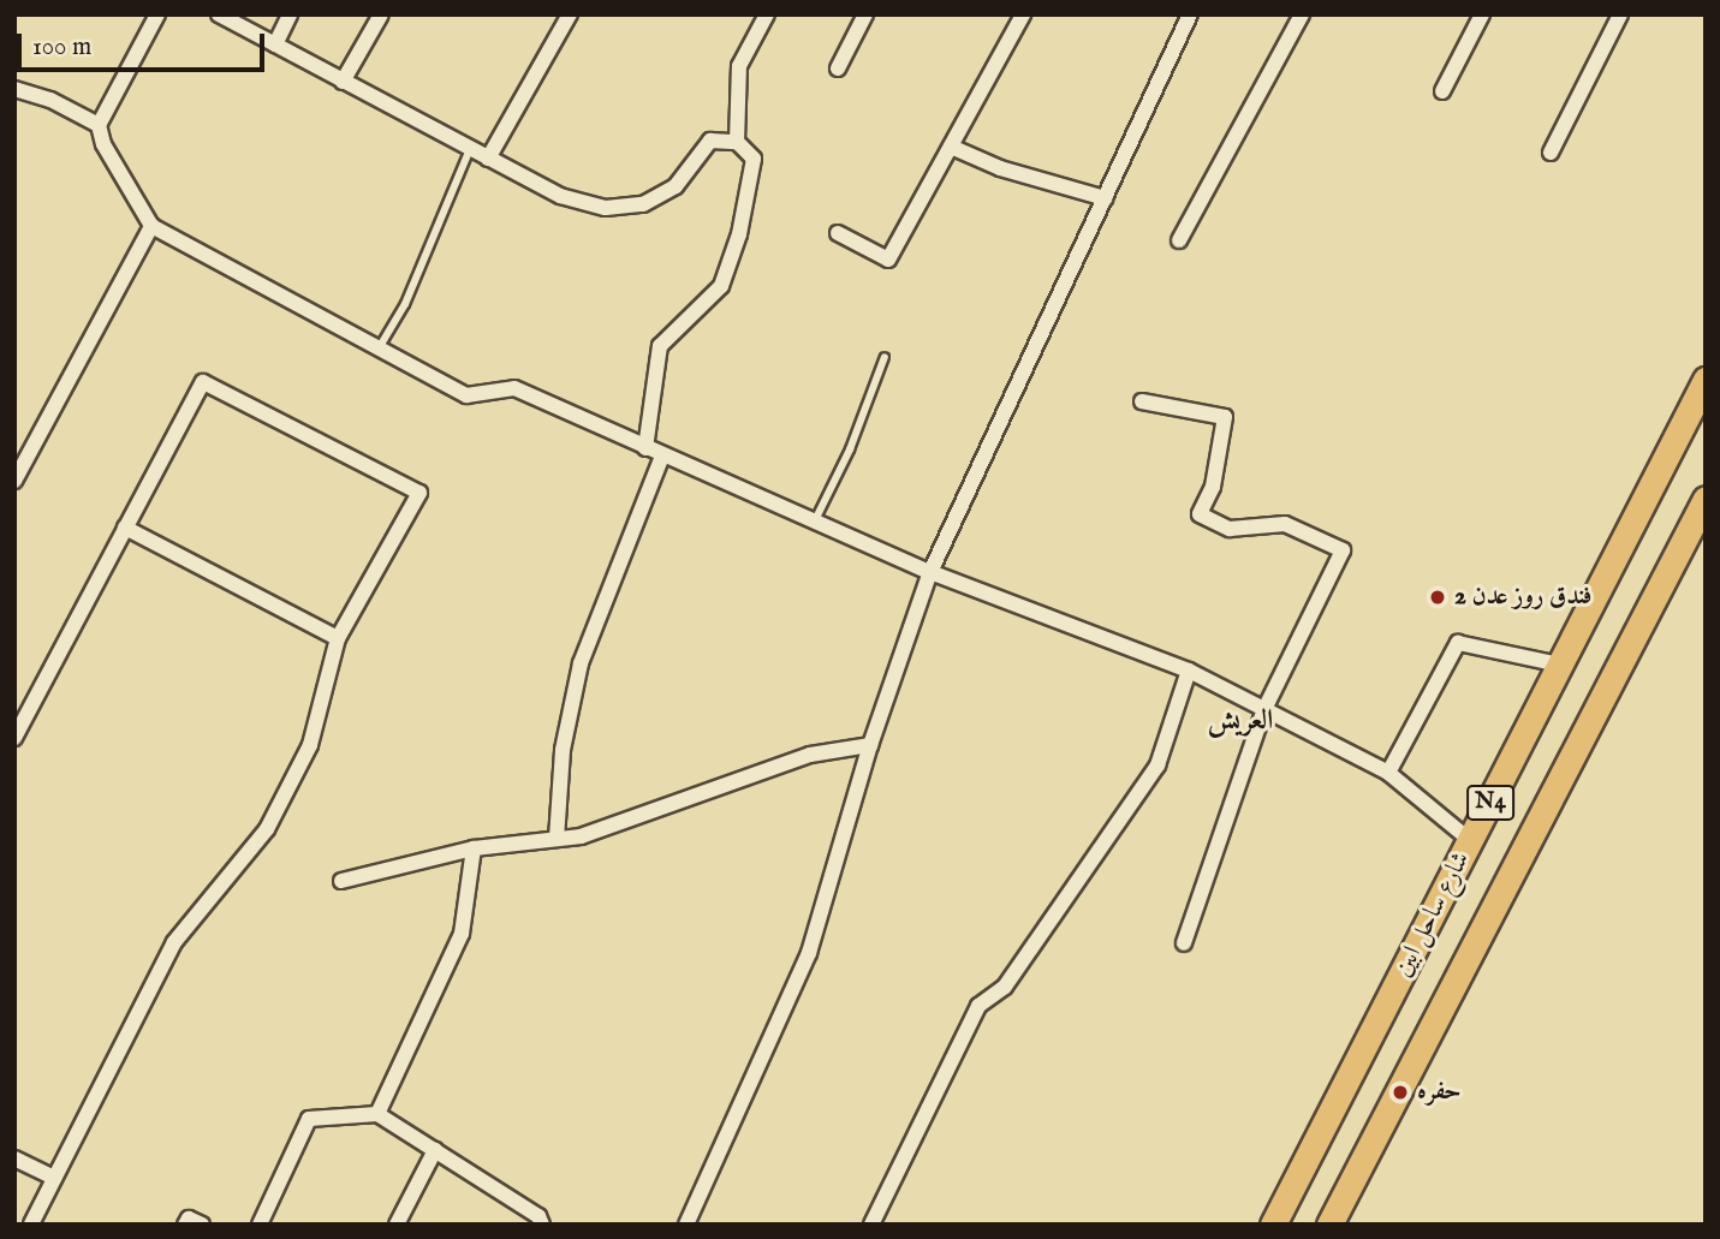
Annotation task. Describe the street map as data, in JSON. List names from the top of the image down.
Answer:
{
  "streets": {
    "highway": ["N4", "شارع ساحل ابين"]
  },
  "districts": ["العريش"],
  "places": ["فندق روز عدن 2", "حفره"],
  "scale_bar": "100 m"
}
